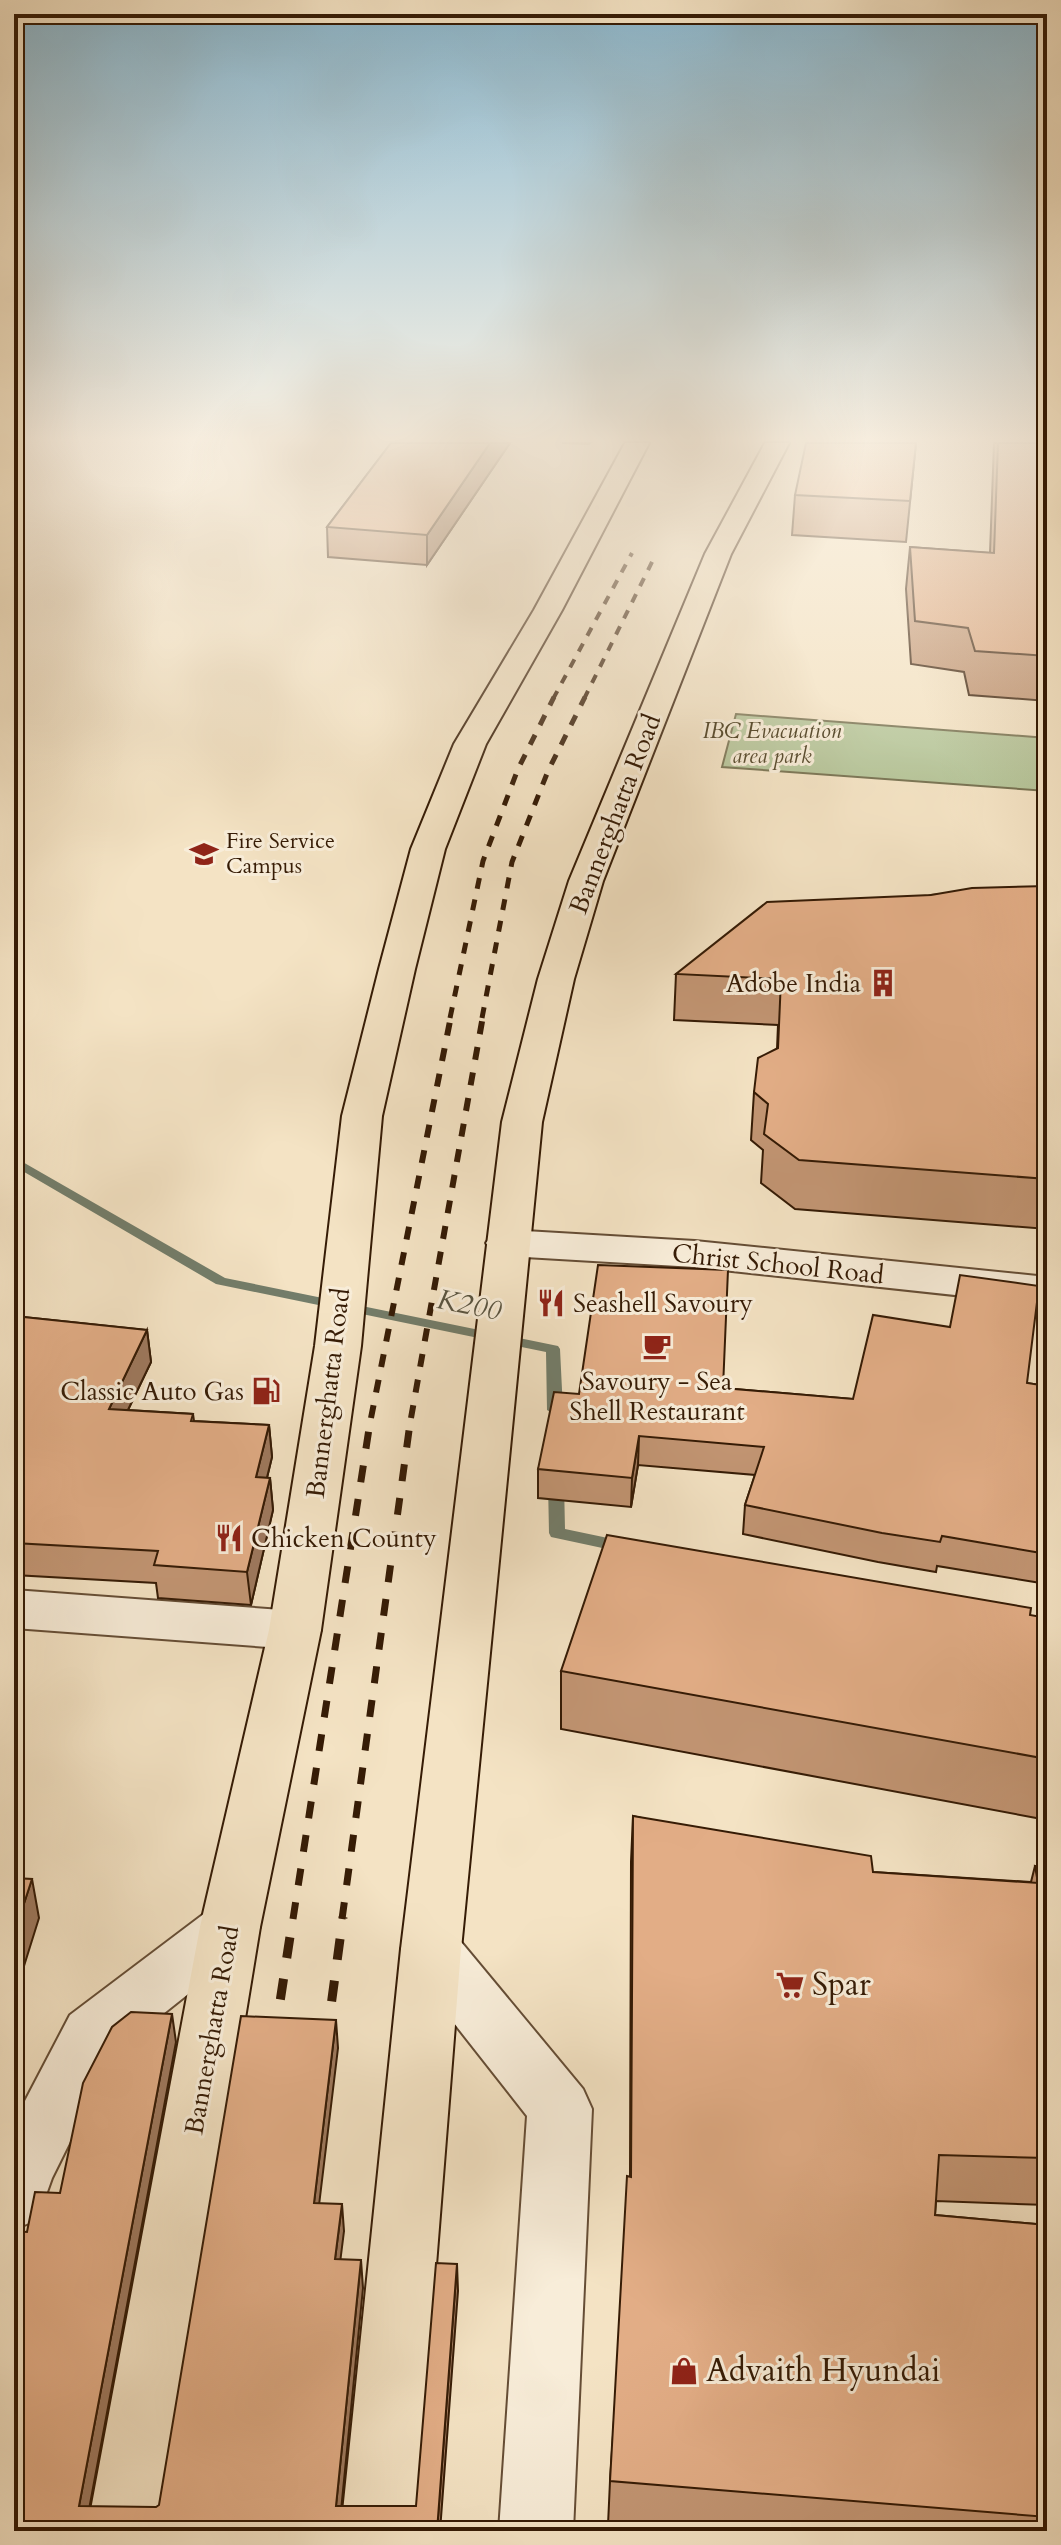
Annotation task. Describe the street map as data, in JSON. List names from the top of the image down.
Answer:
{
  "streets": {
    "main road": ["Bannerghatta Road"],
    "street": ["Christ School Road"]
  },
  "crossings": [
    ["Bannerghatta Road", "Christ School Road"]
  ],
  "water": ["K200"],
  "parks": ["IBC Evacuation area park"],
  "places": {
    "school or university": ["Fire Service Campus"],
    "building": ["Adobe India"],
    "restaurant": ["Seashell Savoury", "Chicken County"],
    "cafe": ["Savoury - Sea Shell Restaurant"],
    "fuel station": ["Classic Auto Gas"],
    "supermarket": ["Spar"],
    "shop": ["Advaith Hyundai"]
  }
}
